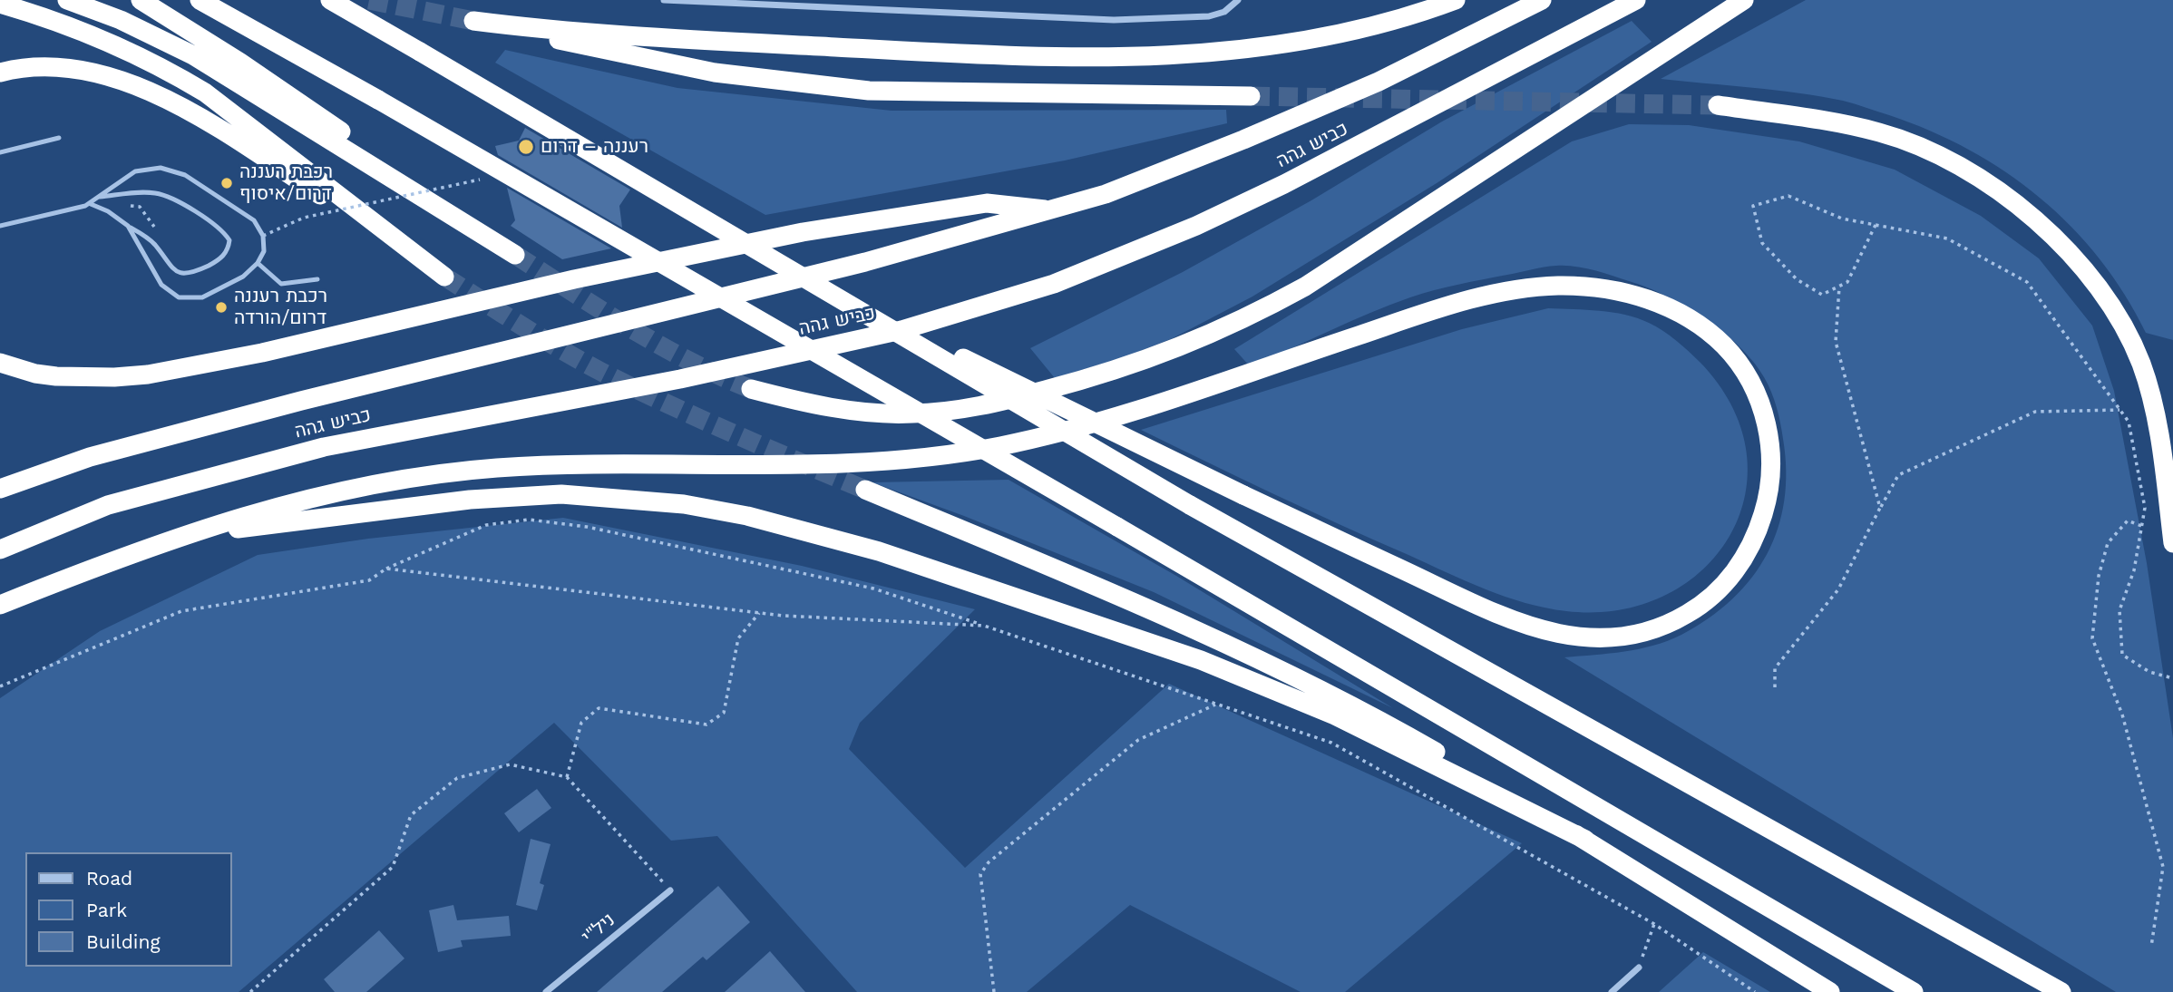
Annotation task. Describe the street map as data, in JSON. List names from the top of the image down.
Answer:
{
  "streets": {
    "highway": ["כביש גהה"],
    "street": ["ניל\"י"]
  },
  "places": ["רעננה – דרום", "רכבת רעננה דרום/איסוף", "רכבת רעננה דרום/הורדה"],
  "legend": ["Road", "Park", "Building"]
}
